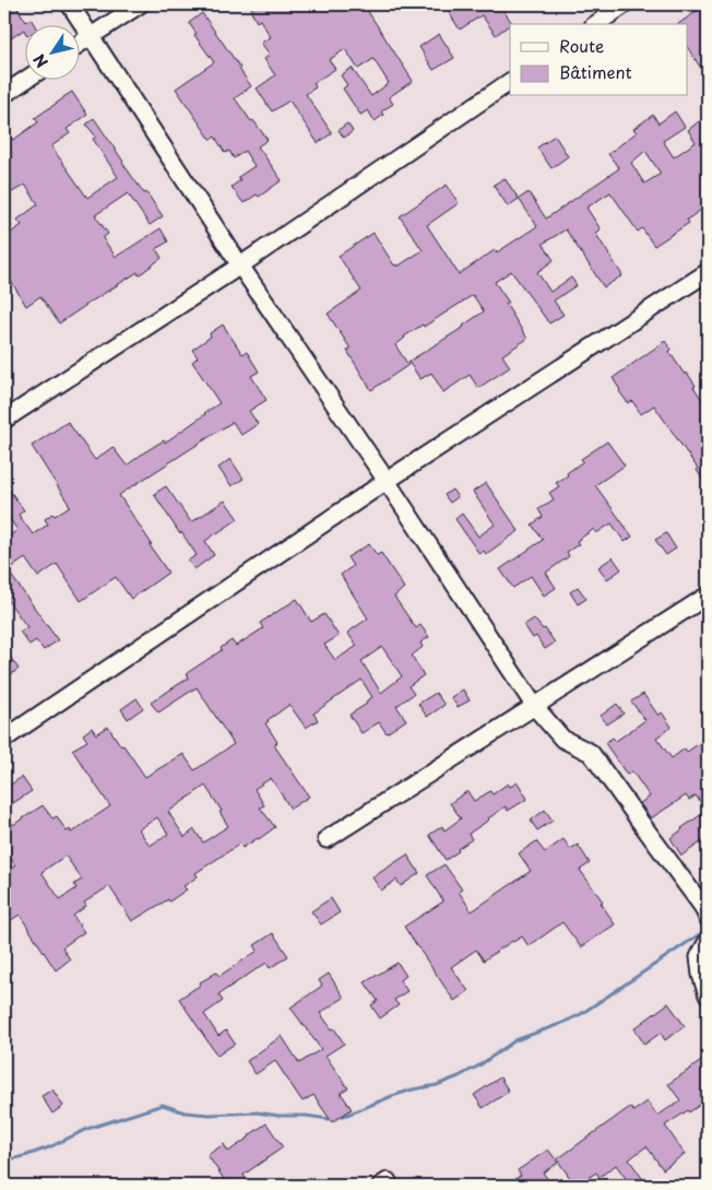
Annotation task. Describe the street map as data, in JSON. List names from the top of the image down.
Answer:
{
  "legend": ["Route", "Bâtiment"],
  "north": "bottom left"
}
